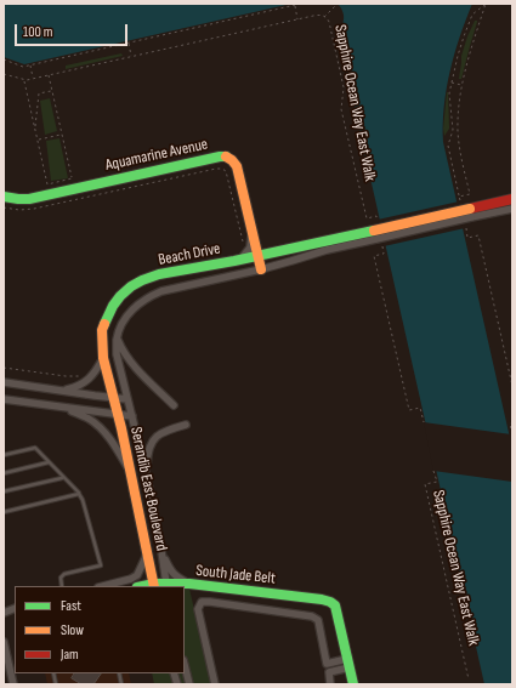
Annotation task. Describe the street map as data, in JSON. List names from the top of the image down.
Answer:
{
  "streets": {
    "street": [
      "Aquamarine Avenue",
      "Beach Drive",
      "Serandib East Boulevard",
      "South Jade Belt"
    ],
    "path": ["Sapphire Ocean Way East Walk"]
  },
  "crossings": [
    ["Aquamarine Avenue", "Beach Drive"],
    ["Beach Drive", "Serandib East Boulevard"],
    ["Serandib East Boulevard", "South Jade Belt"]
  ],
  "legend": ["Fast", "Slow", "Jam"],
  "scale_bar": "100 m"
}
